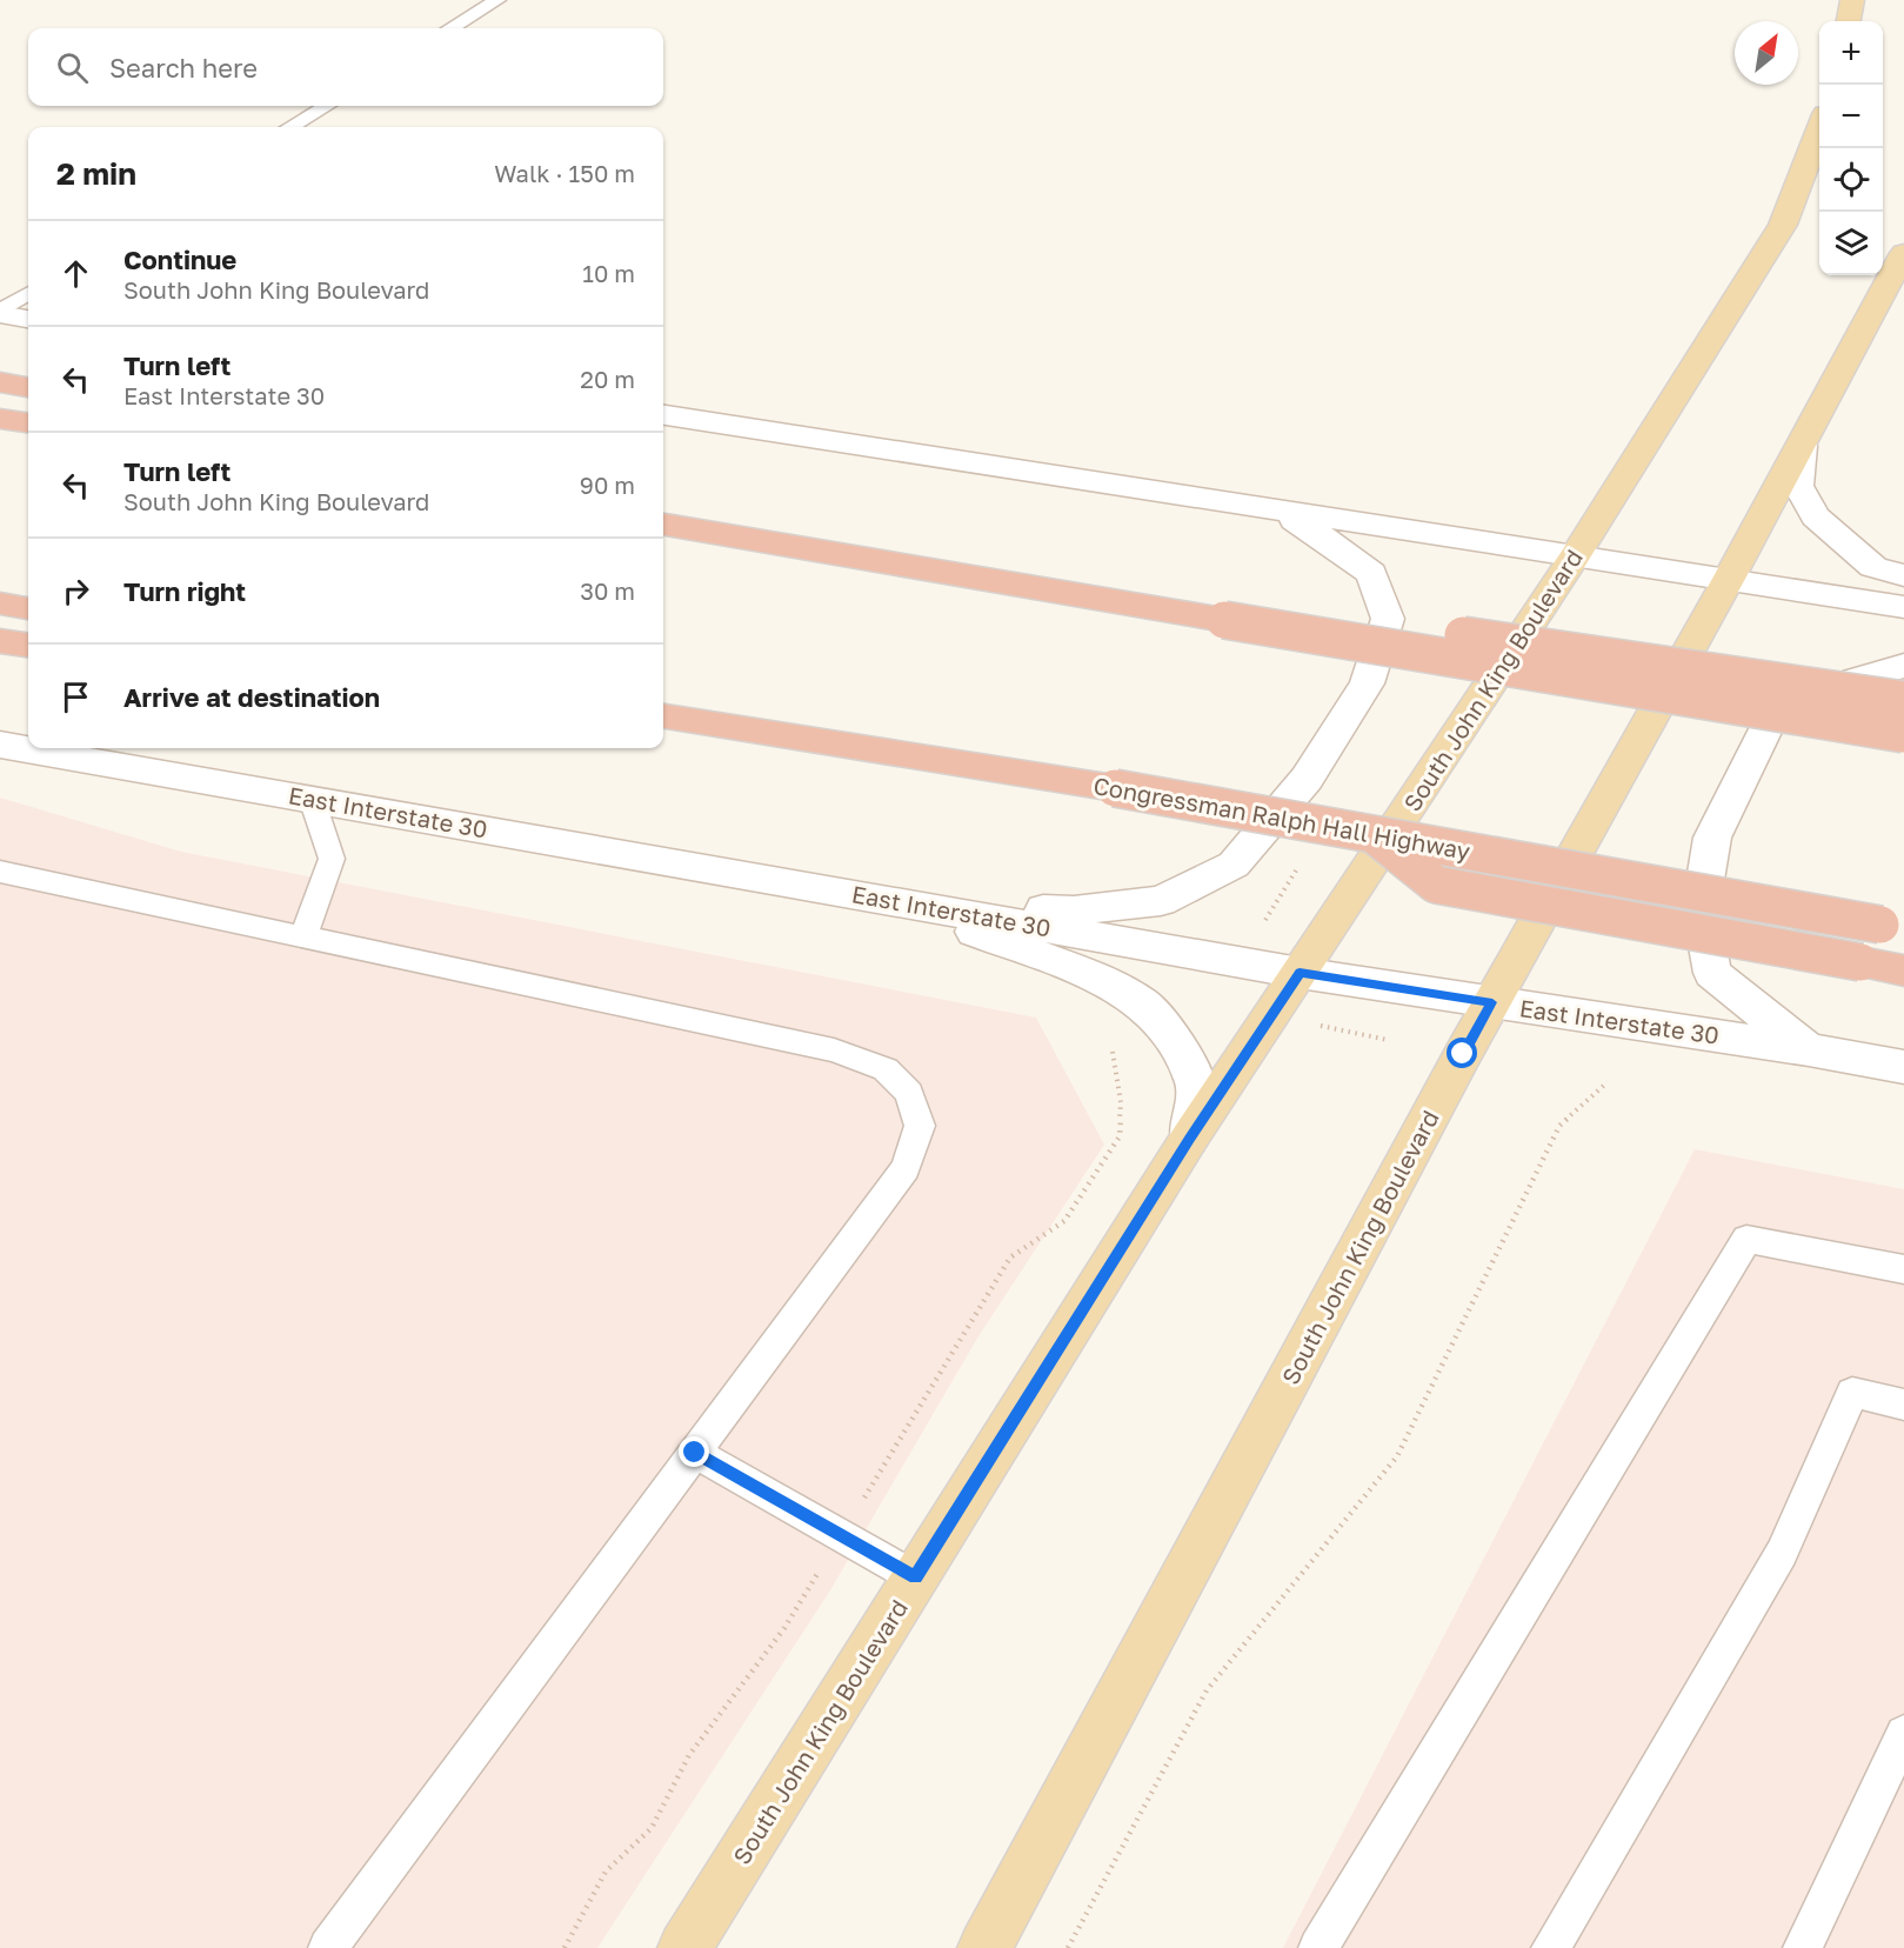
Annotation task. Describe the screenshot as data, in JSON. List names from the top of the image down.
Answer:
{
  "streets": {
    "highway": ["Congressman Ralph Hall Highway"],
    "main road": ["South John King Boulevard", "East Interstate 30"]
  },
  "crossings": [
    ["South John King Boulevard", "East Interstate 30"]
  ],
  "north": "top right",
  "page": {
    "map_buttons": ["+", "−"],
    "search": "Search here",
    "heading": ["2 min", "Walk · 150 m"],
    "list": [
      ["Continue", "South John King Boulevard", "10 m"],
      ["Turn left", "East Interstate 30", "20 m"],
      ["Turn left", "South John King Boulevard", "90 m"],
      ["Turn right", "30 m"],
      "Arrive at destination"
    ]
  }
}
